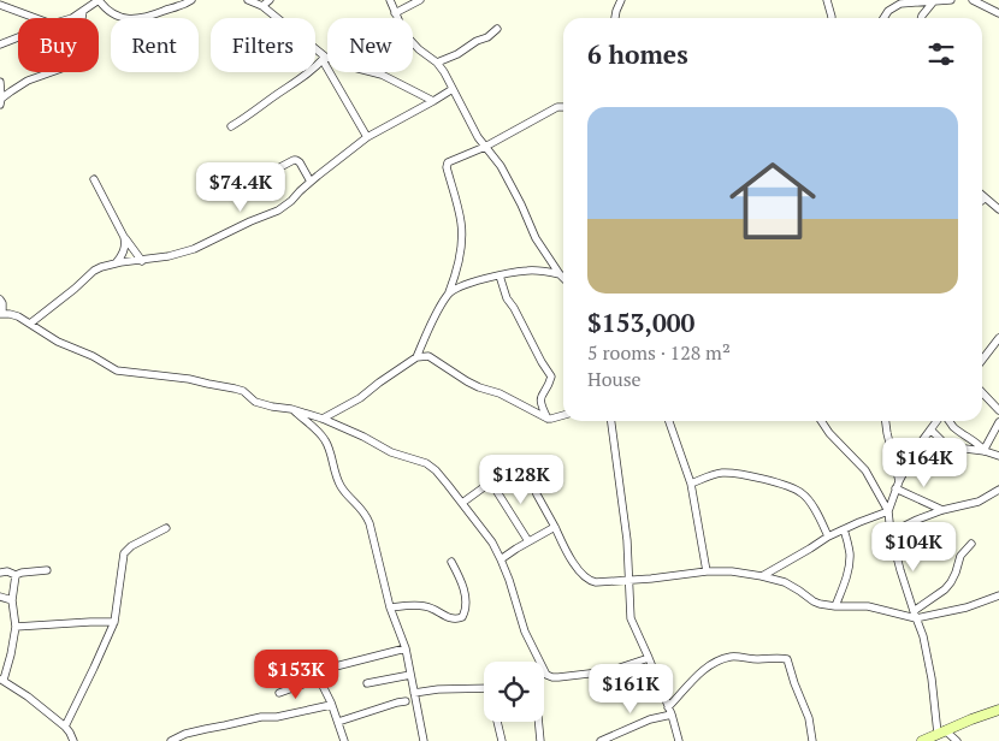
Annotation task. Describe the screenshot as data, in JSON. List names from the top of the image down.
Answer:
{
  "page": {
    "chip": [
      "Buy",
      "Rent",
      "Filters",
      "New"
    ],
    "heading": "6 homes",
    "list": [
      {
        "name": "$153,000",
        "note": "5 rooms · 128 m² · House"
      }
    ],
    "price": [
      "$74.4K",
      "$164K",
      "$128K",
      "$104K",
      "$153K",
      "$161K"
    ]
  }
}
